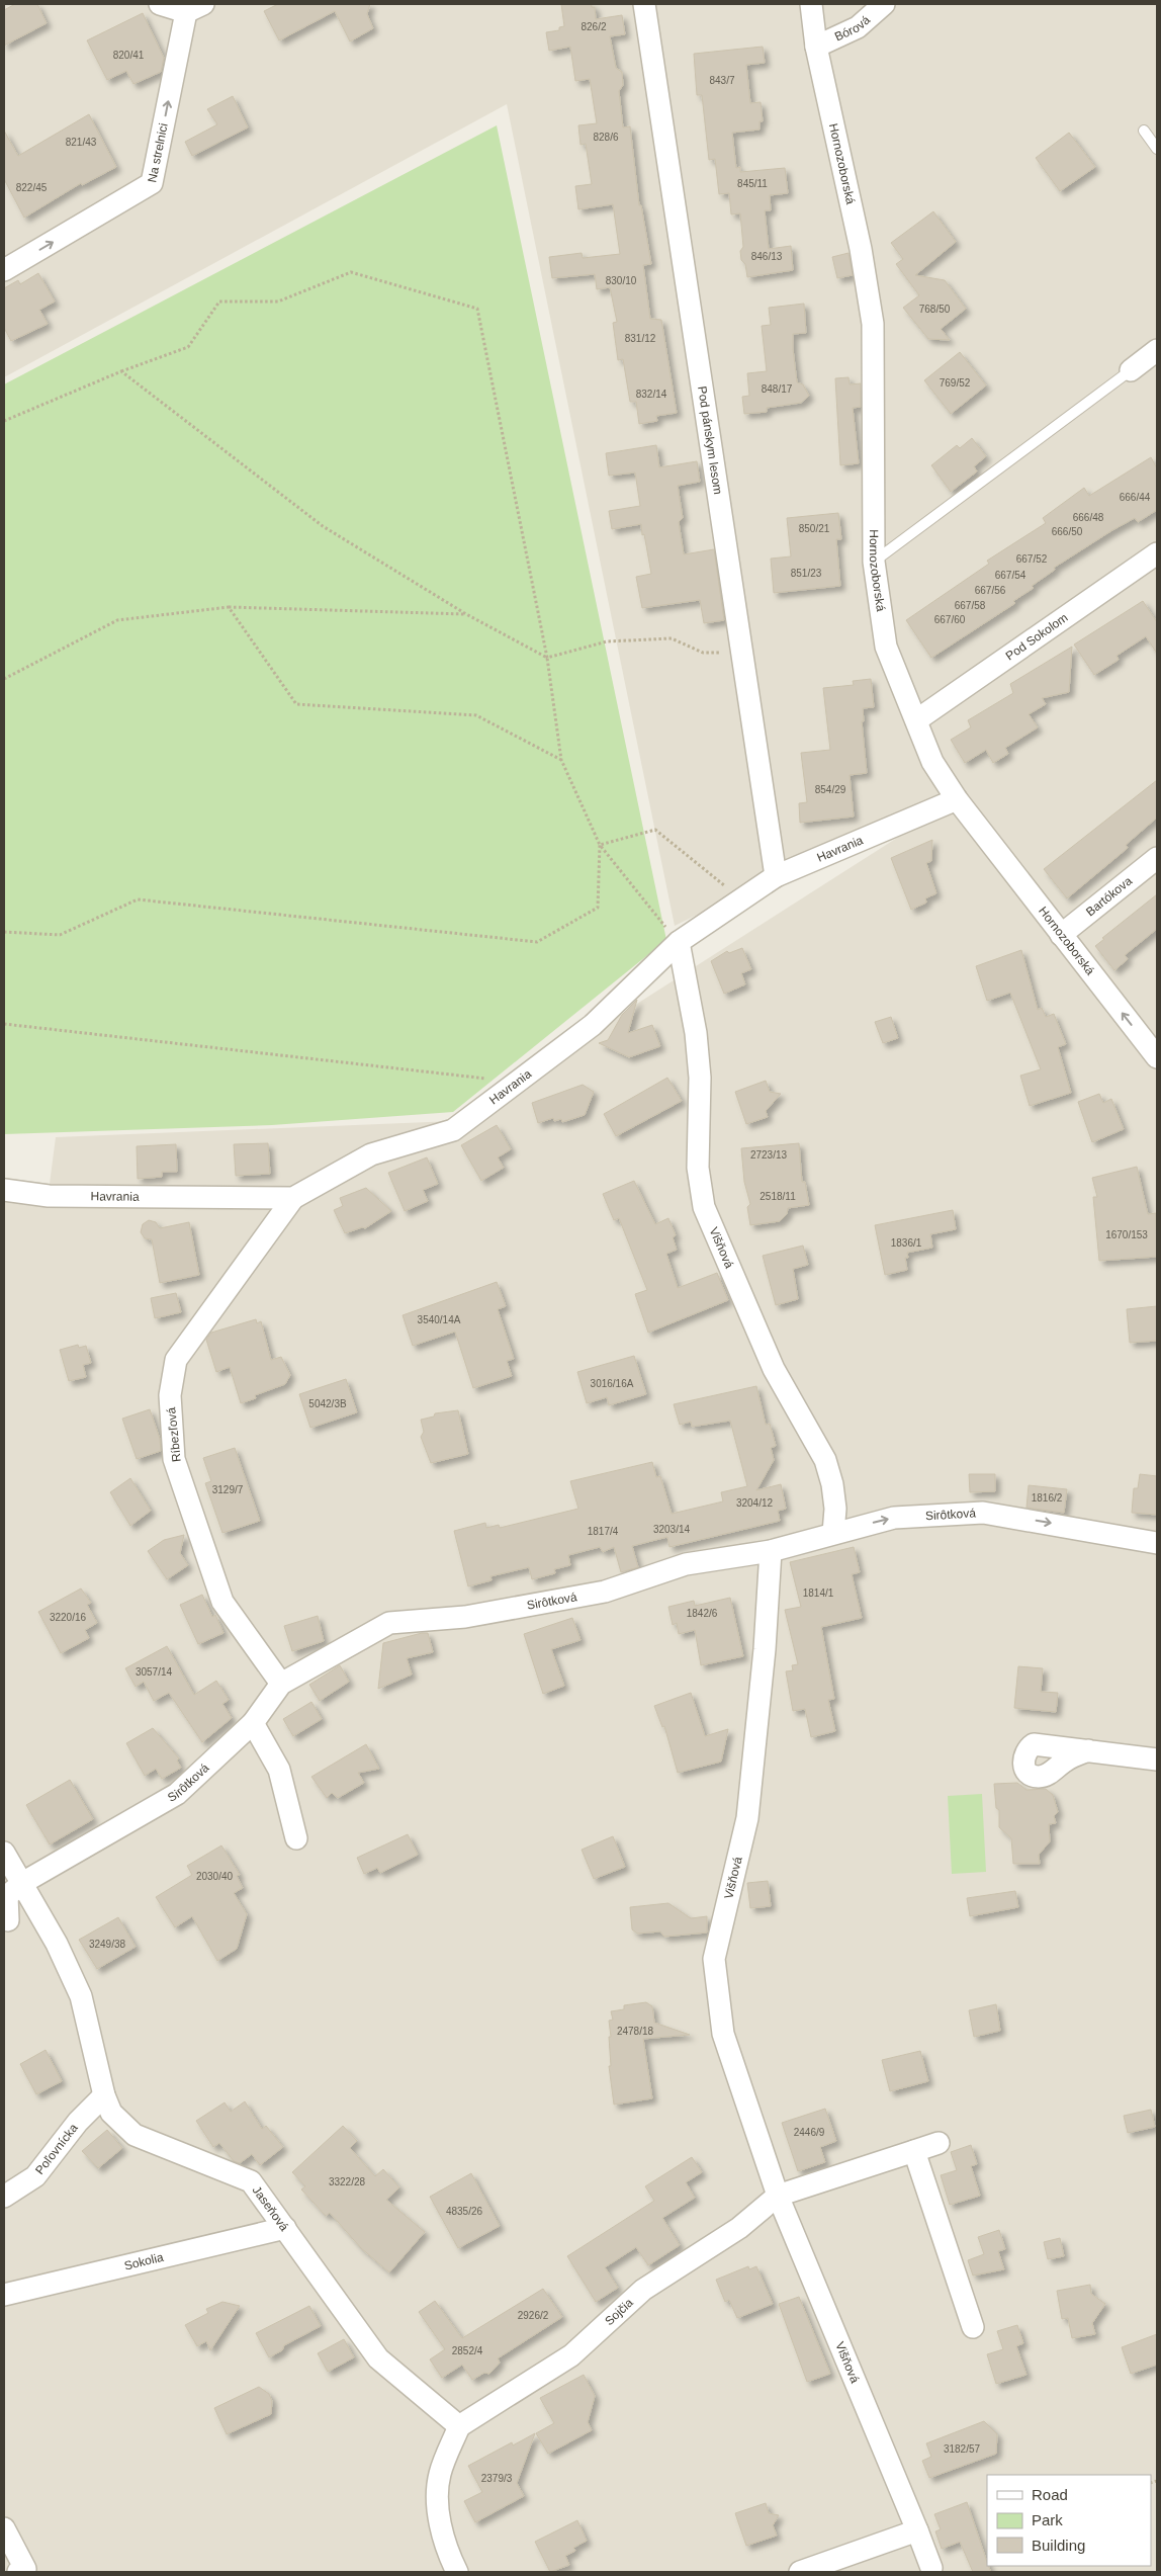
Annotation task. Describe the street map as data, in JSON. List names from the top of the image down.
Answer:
{
  "streets": {
    "street": [
      "Bórová",
      "Na strelnici",
      "Hornozoborská",
      "Pod pánskym lesom",
      "Pod Sokolom",
      "Havrania",
      "Bartókova",
      "Višňová",
      "Ríbezľová",
      "Sirôtková",
      "Poľovnícka",
      "Jaseňová",
      "Sokolia",
      "Sojčia"
    ]
  },
  "crossings": [
    ["Bórová", "Hornozoborská"],
    ["Hornozoborská", "Pod Sokolom"],
    ["Hornozoborská", "Havrania"],
    ["Hornozoborská", "Bartókova"],
    ["Pod pánskym lesom", "Havrania"],
    ["Havrania", "Višňová"],
    ["Havrania", "Ríbezľová"],
    ["Višňová", "Sirôtková"],
    ["Višňová", "Sojčia"],
    ["Ríbezľová", "Sirôtková"],
    ["Sirôtková", "Jaseňová"],
    ["Poľovnícka", "Jaseňová"],
    ["Jaseňová", "Sokolia"],
    ["Jaseňová", "Sojčia"]
  ],
  "one_way": ["Na strelnici"],
  "house_numbers": [
    "826/2",
    "820/41",
    "843/7",
    "828/6",
    "821/43",
    "845/11",
    "822/45",
    "846/13",
    "830/10",
    "768/50",
    "831/12",
    "769/52",
    "848/17",
    "832/14",
    "666/44",
    "666/48",
    "850/21",
    "666/50",
    "667/52",
    "851/23",
    "667/54",
    "667/56",
    "667/58",
    "667/60",
    "854/29",
    "2723/13",
    "2518/11",
    "1670/153",
    "1836/1",
    "3540/14A",
    "3016/16A",
    "5042/3B",
    "3129/7",
    "1816/2",
    "3204/12",
    "3203/14",
    "1817/4",
    "1814/1",
    "1842/6",
    "3220/16",
    "3057/14",
    "2030/40",
    "3249/38",
    "2478/18",
    "2446/9",
    "3322/28",
    "4835/26",
    "2926/2",
    "2852/4",
    "3182/57",
    "2379/3"
  ],
  "legend": ["Road", "Park", "Building"]
}
